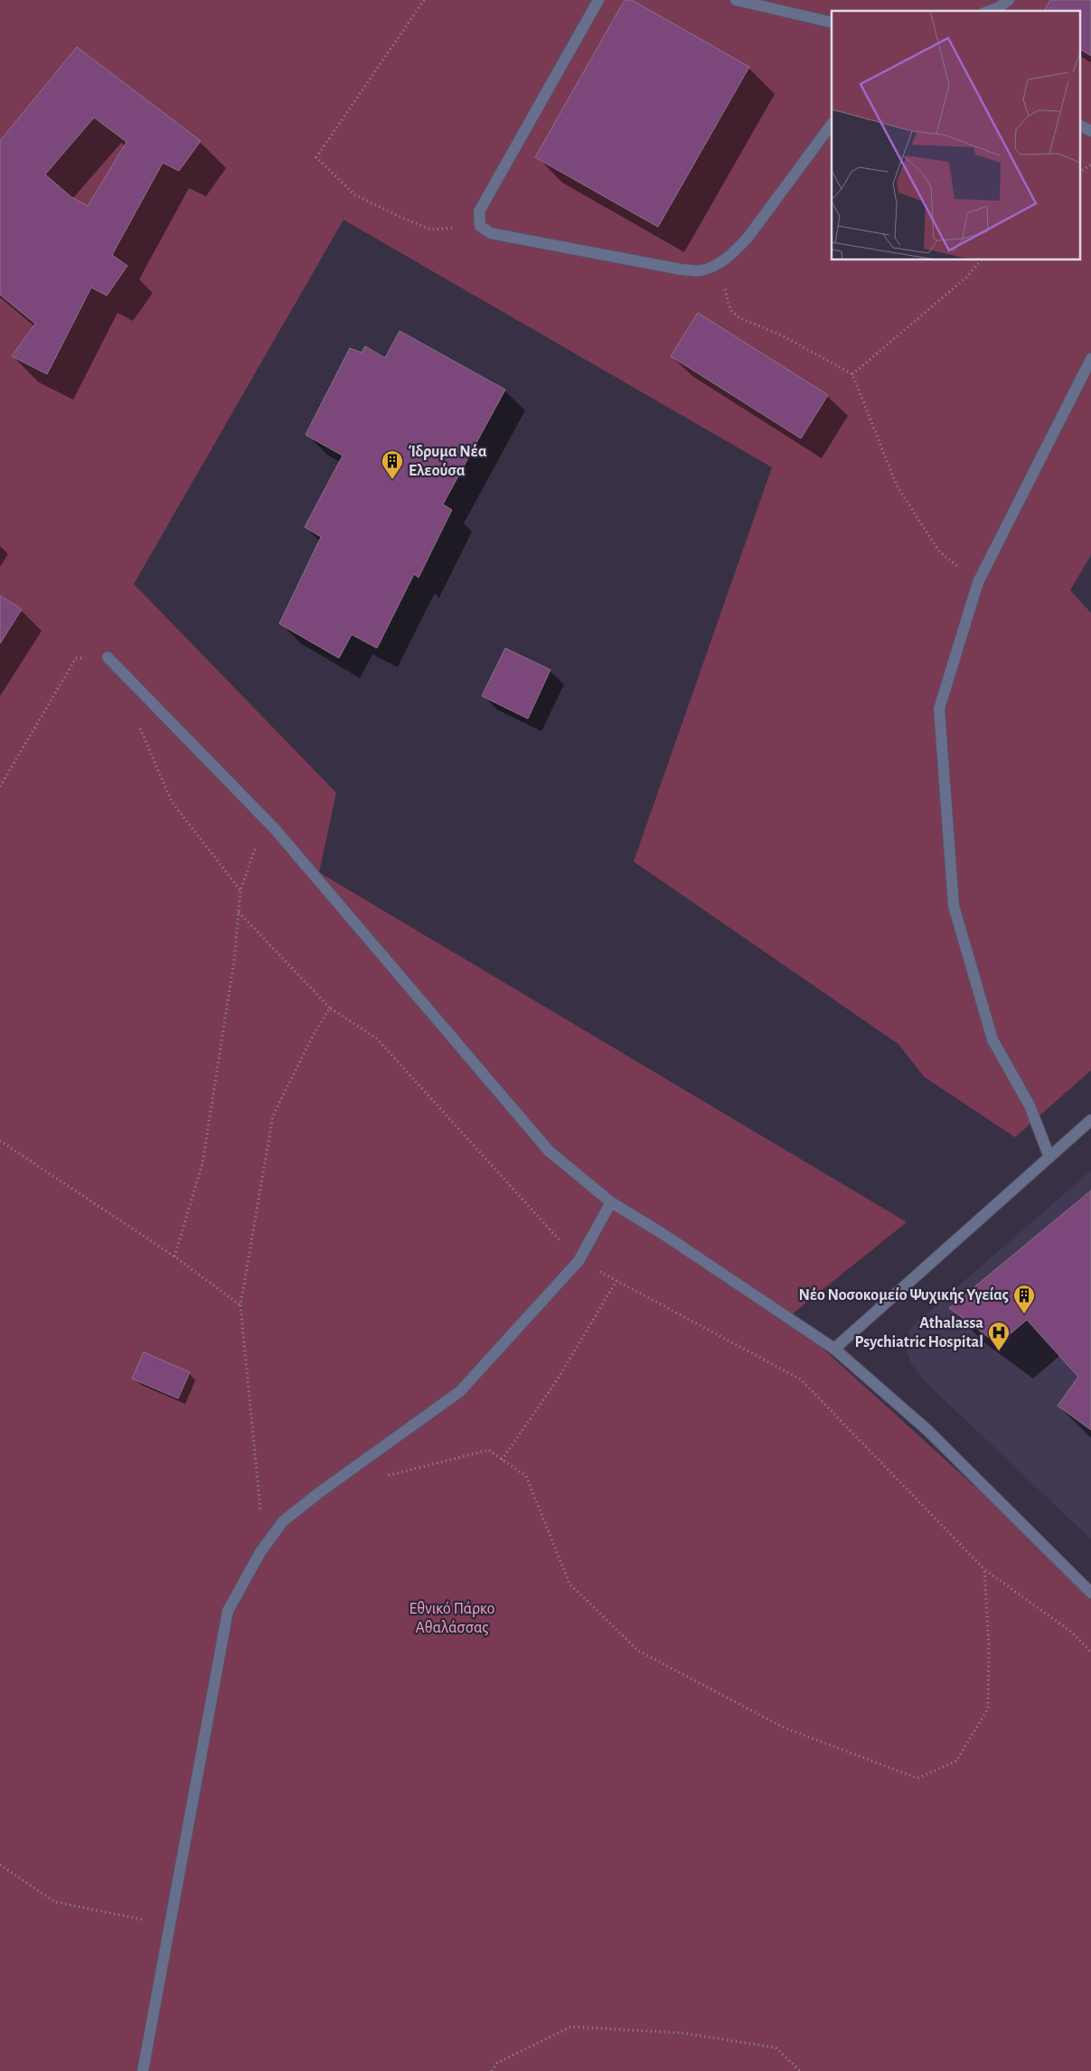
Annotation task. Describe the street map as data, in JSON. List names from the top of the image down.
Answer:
{
  "parks": ["Εθνικό Πάρκο Αθαλάσσας"],
  "places": {
    "building": ["Ίδρυμα Νέα Ελεούσα", "Νέο Νοσοκομείο Ψυχικής Υγείας"],
    "hospital": ["Athalassa Psychiatric Hospital"]
  }
}
